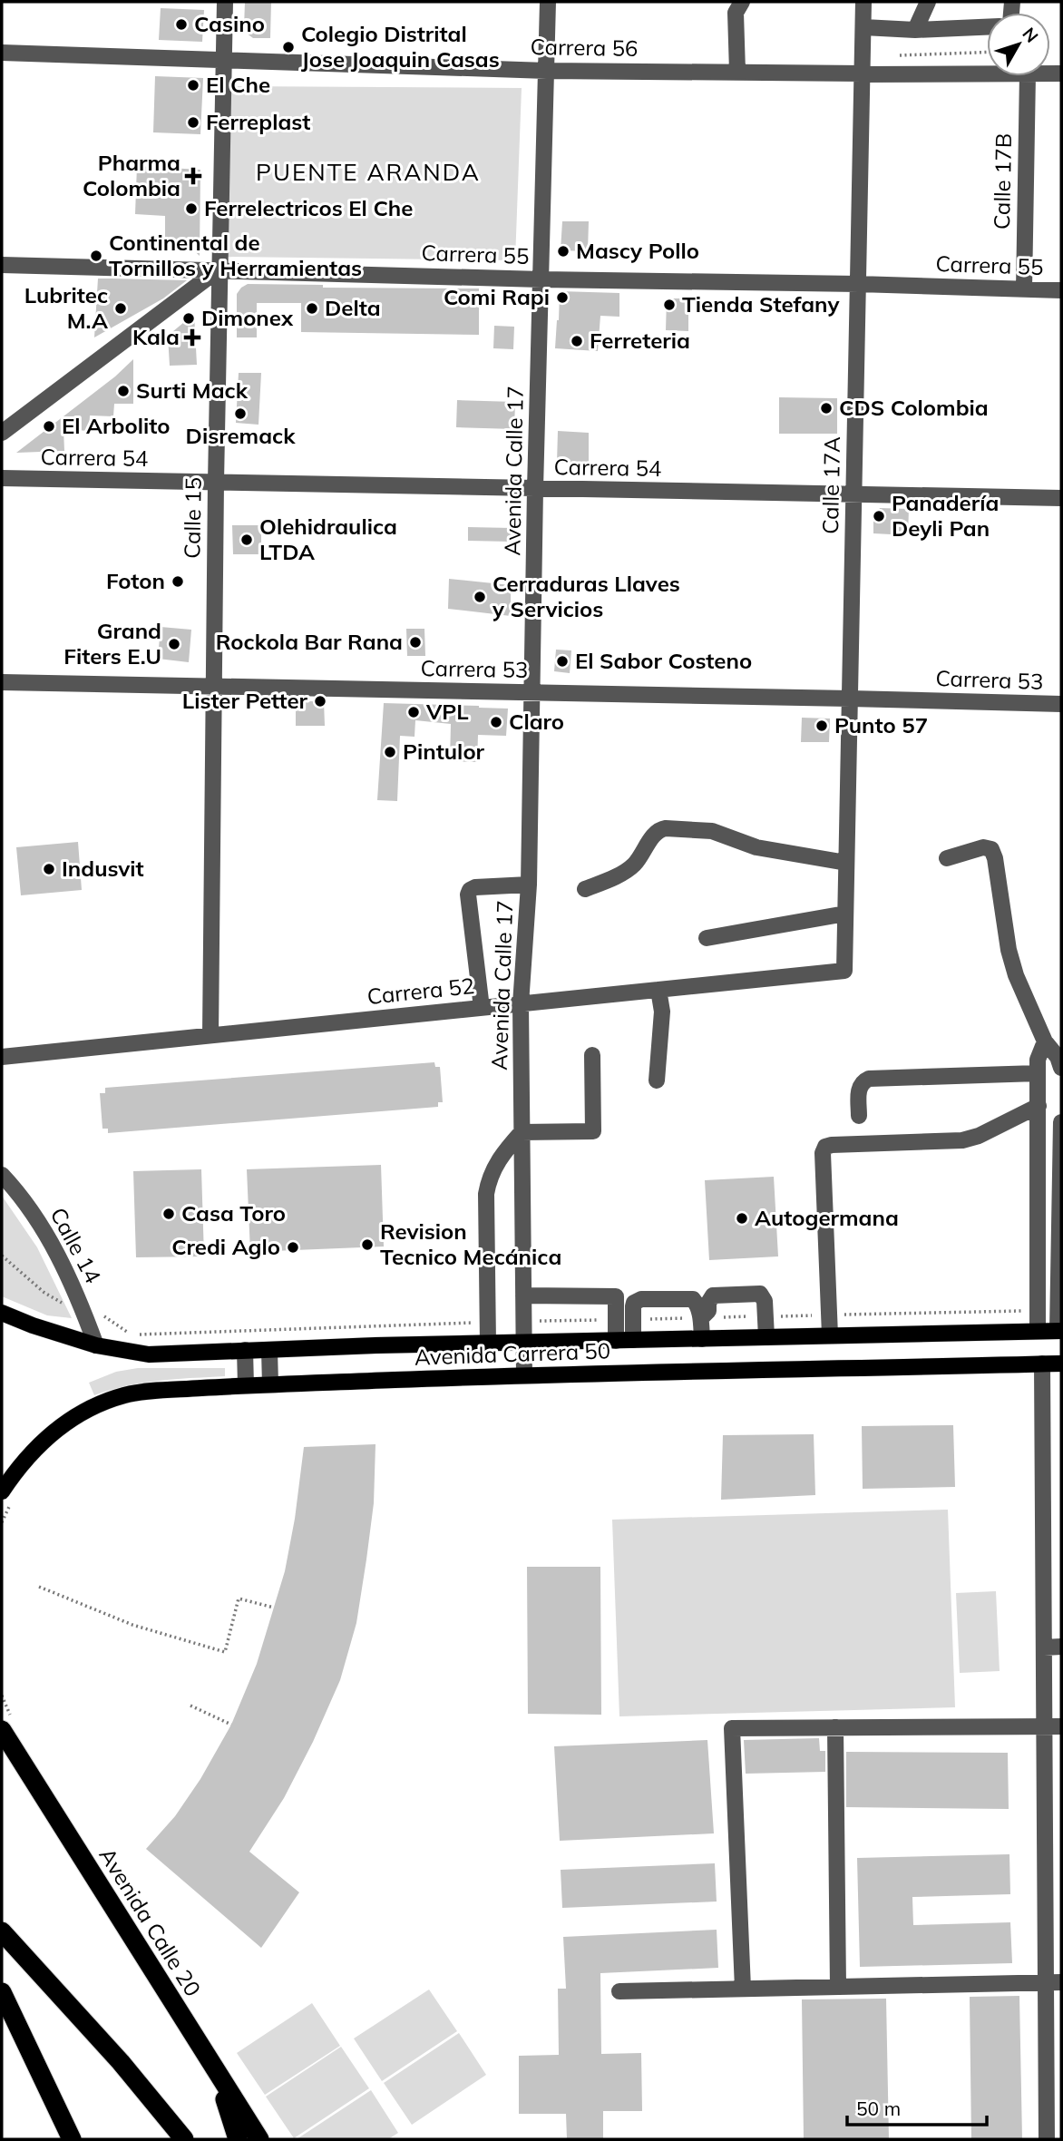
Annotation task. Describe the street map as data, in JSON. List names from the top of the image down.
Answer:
{
  "streets": {
    "highway": ["Avenida Calle 20"],
    "main road": ["Avenida Carrera 50"],
    "street": [
      "Carrera 56",
      "Calle 17B",
      "Carrera 55",
      "Carrera 54",
      "Avenida Calle 17",
      "Calle 17A",
      "Calle 15",
      "Carrera 53",
      "Carrera 52",
      "Calle 14"
    ]
  },
  "crossings": [
    ["Carrera 56", "Avenida Calle 17"],
    ["Carrera 56", "Calle 17A"],
    ["Carrera 56", "Calle 15"],
    ["Calle 17B", "Carrera 55"],
    ["Carrera 55", "Avenida Calle 17"],
    ["Carrera 55", "Calle 17A"],
    ["Carrera 55", "Calle 15"],
    ["Carrera 54", "Avenida Calle 17"],
    ["Carrera 54", "Calle 17A"],
    ["Carrera 54", "Calle 15"],
    ["Avenida Calle 17", "Carrera 53"],
    ["Avenida Calle 17", "Carrera 52"],
    ["Avenida Calle 17", "Avenida Carrera 50"],
    ["Calle 17A", "Carrera 53"],
    ["Calle 17A", "Carrera 52"],
    ["Calle 15", "Carrera 53"],
    ["Calle 15", "Carrera 52"],
    ["Calle 14", "Avenida Carrera 50"]
  ],
  "districts": ["PUENTE ARANDA"],
  "places": {
    "other": [
      "Casino",
      "Colegio Distrital Jose Joaquin Casas",
      "El Che",
      "Ferreplast",
      "Ferrelectricos El Che",
      "Mascy Pollo",
      "Continental de Tornillos y Herramientas",
      "Comi Rapi",
      "Tienda Stefany",
      "Lubritec M.A",
      "Delta",
      "Dimonex",
      "Ferreteria",
      "Surti Mack",
      "CDS Colombia",
      "Disremack",
      "El Arbolito",
      "Panadería Deyli Pan",
      "Olehidraulica LTDA",
      "Foton",
      "Cerraduras Llaves y Servicios",
      "Rockola Bar Rana",
      "Grand Fiters E.U",
      "El Sabor Costeno",
      "Lister Petter",
      "VPL",
      "Claro",
      "Punto 57",
      "Pintulor",
      "Indusvit",
      "Casa Toro",
      "Autogermana",
      "Revision Tecnico Mecánica",
      "Credi Aglo"
    ],
    "health": ["Pharma Colombia", "Kala"]
  },
  "scale_bar": "50 m",
  "north": "top right"
}
